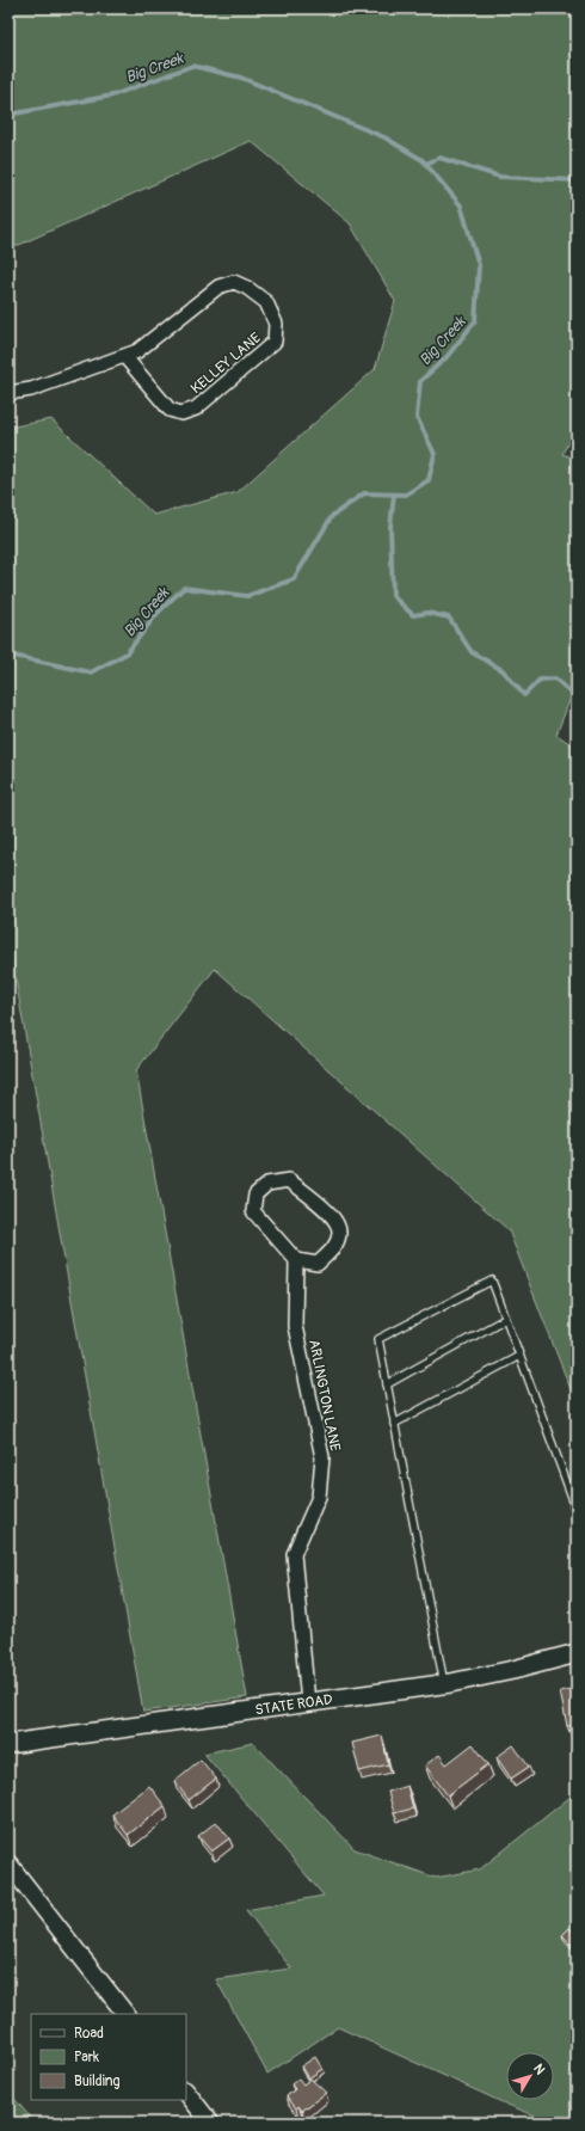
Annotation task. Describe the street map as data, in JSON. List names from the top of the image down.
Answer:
{
  "streets": {
    "main road": ["STATE ROAD"],
    "street": ["KELLEY LANE", "ARLINGTON LANE"]
  },
  "crossings": [
    ["ARLINGTON LANE", "STATE ROAD"]
  ],
  "water": ["Big Creek"],
  "legend": ["Road", "Park", "Building"],
  "north": "top right"
}
